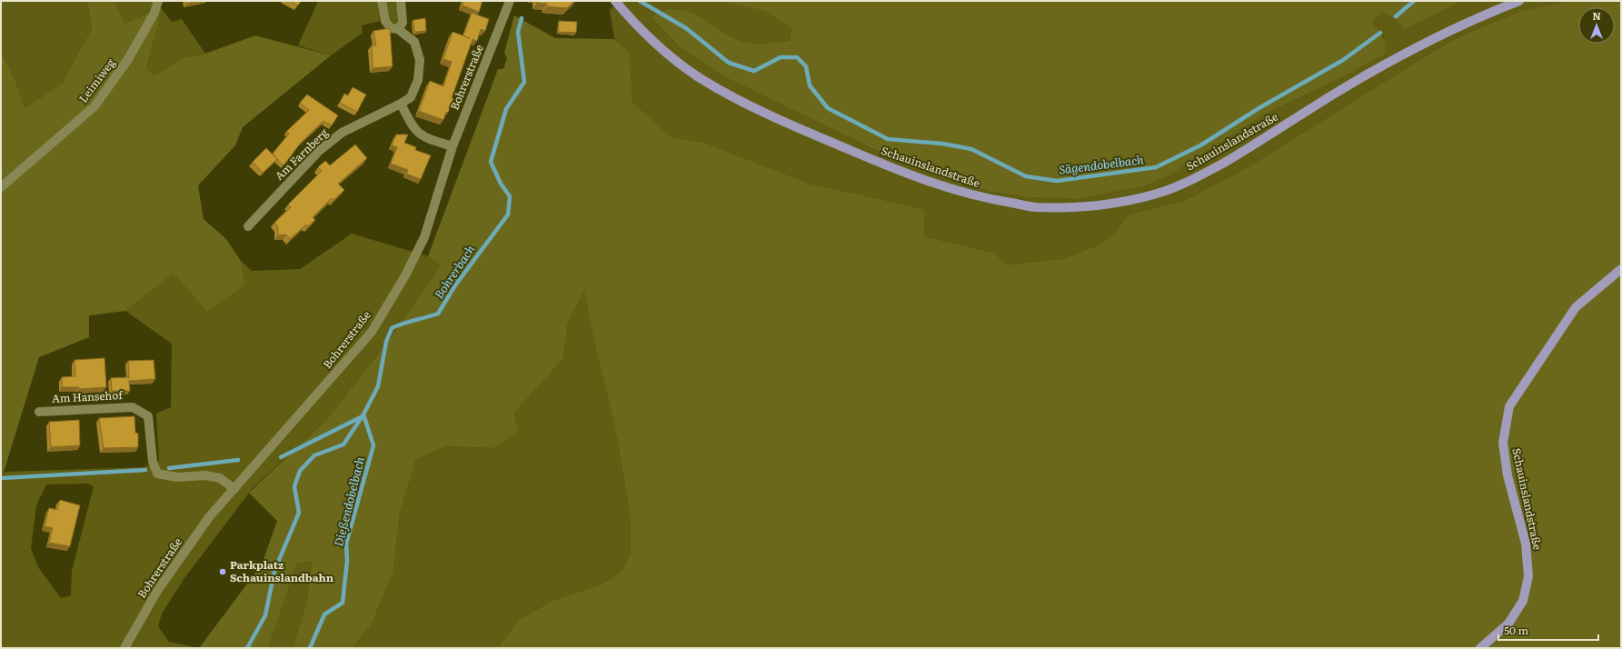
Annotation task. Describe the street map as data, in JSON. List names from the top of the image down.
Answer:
{
  "streets": {
    "main road": ["Schauinslandstraße"],
    "street": [
      "Bohrerstraße",
      "Leimiweg",
      "Am Farnberg",
      "Am Hansehof"
    ]
  },
  "crossings": [
    ["Bohrerstraße", "Am Hansehof"]
  ],
  "water": ["Sägendobelbach", "Bohrerbach", "Dießendobelbach"],
  "places": ["Parkplatz Schauinslandbahn"],
  "scale_bar": "50 m",
  "north": "top"
}
